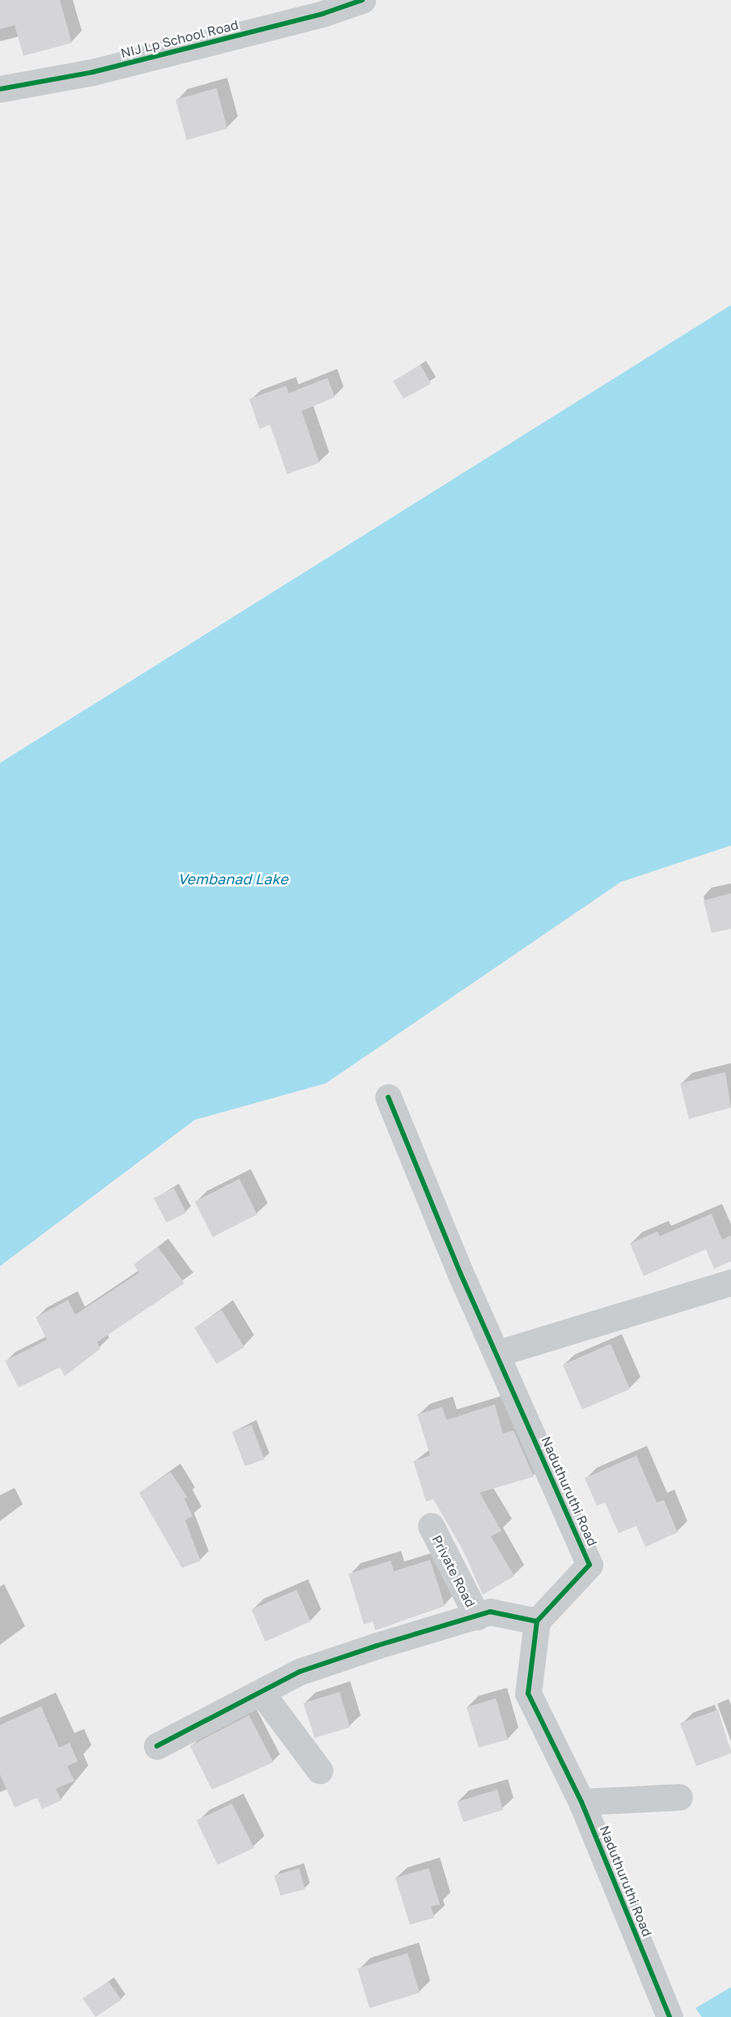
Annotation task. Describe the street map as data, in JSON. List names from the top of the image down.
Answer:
{
  "streets": {
    "street": ["NIJ Lp School Road", "Naduthuruthi Road", "Private Road"]
  },
  "water": ["Vembanad Lake"]
}
